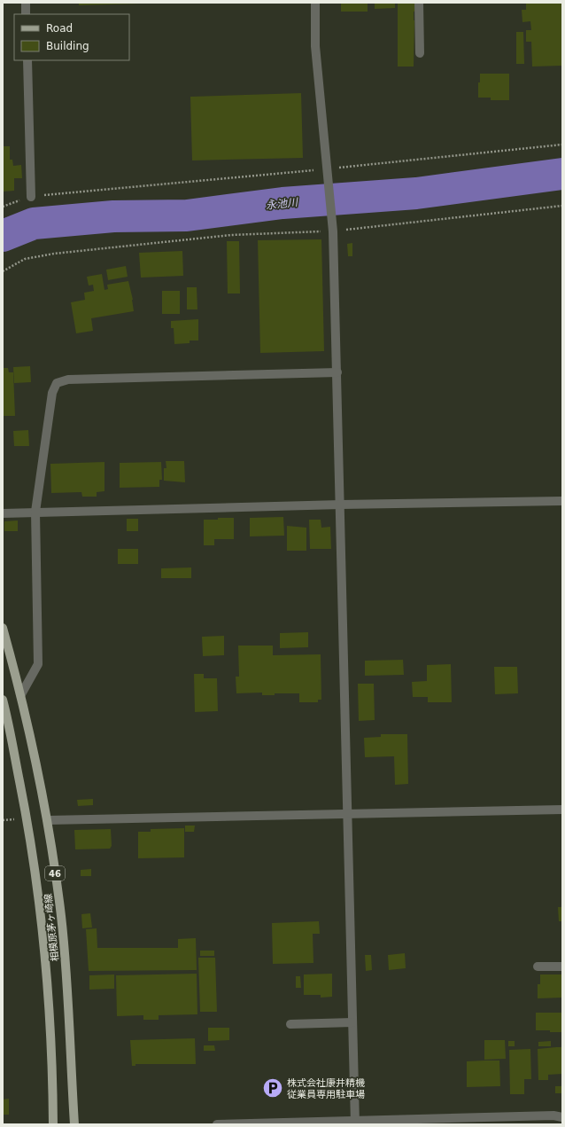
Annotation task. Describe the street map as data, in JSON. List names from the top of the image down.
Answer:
{
  "streets": {
    "main road": ["46", "相模原茅ヶ崎線"]
  },
  "water": ["永池川"],
  "places": {
    "parking": ["株式会社康井精機 従業員専用駐車場"]
  },
  "legend": ["Road", "Building"]
}
